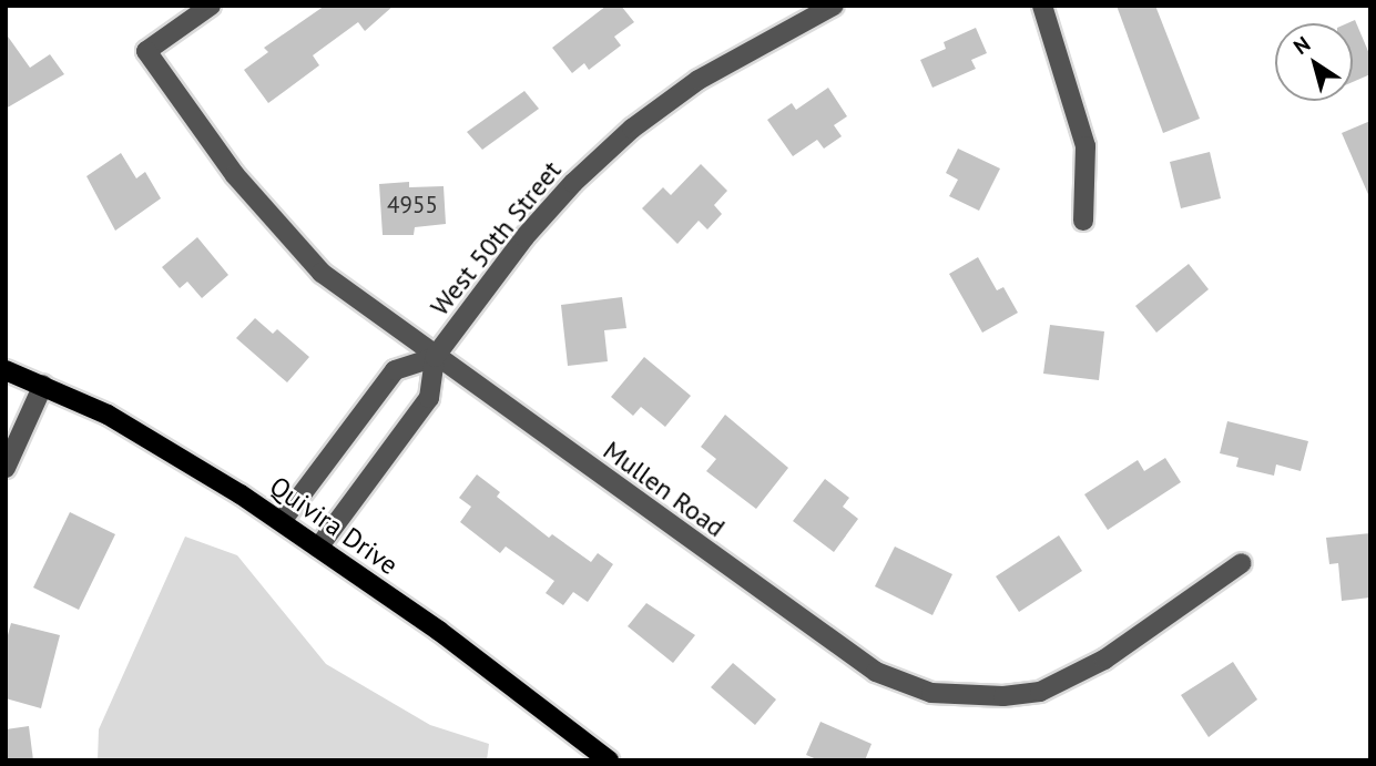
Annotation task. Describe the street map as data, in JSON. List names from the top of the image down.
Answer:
{
  "streets": {
    "main road": ["Quivira Drive"],
    "street": ["West 50th Street", "Mullen Road"]
  },
  "crossings": [
    ["West 50th Street", "Mullen Road"],
    ["West 50th Street", "Quivira Drive"]
  ],
  "house_numbers": ["4955"],
  "north": "top left"
}
